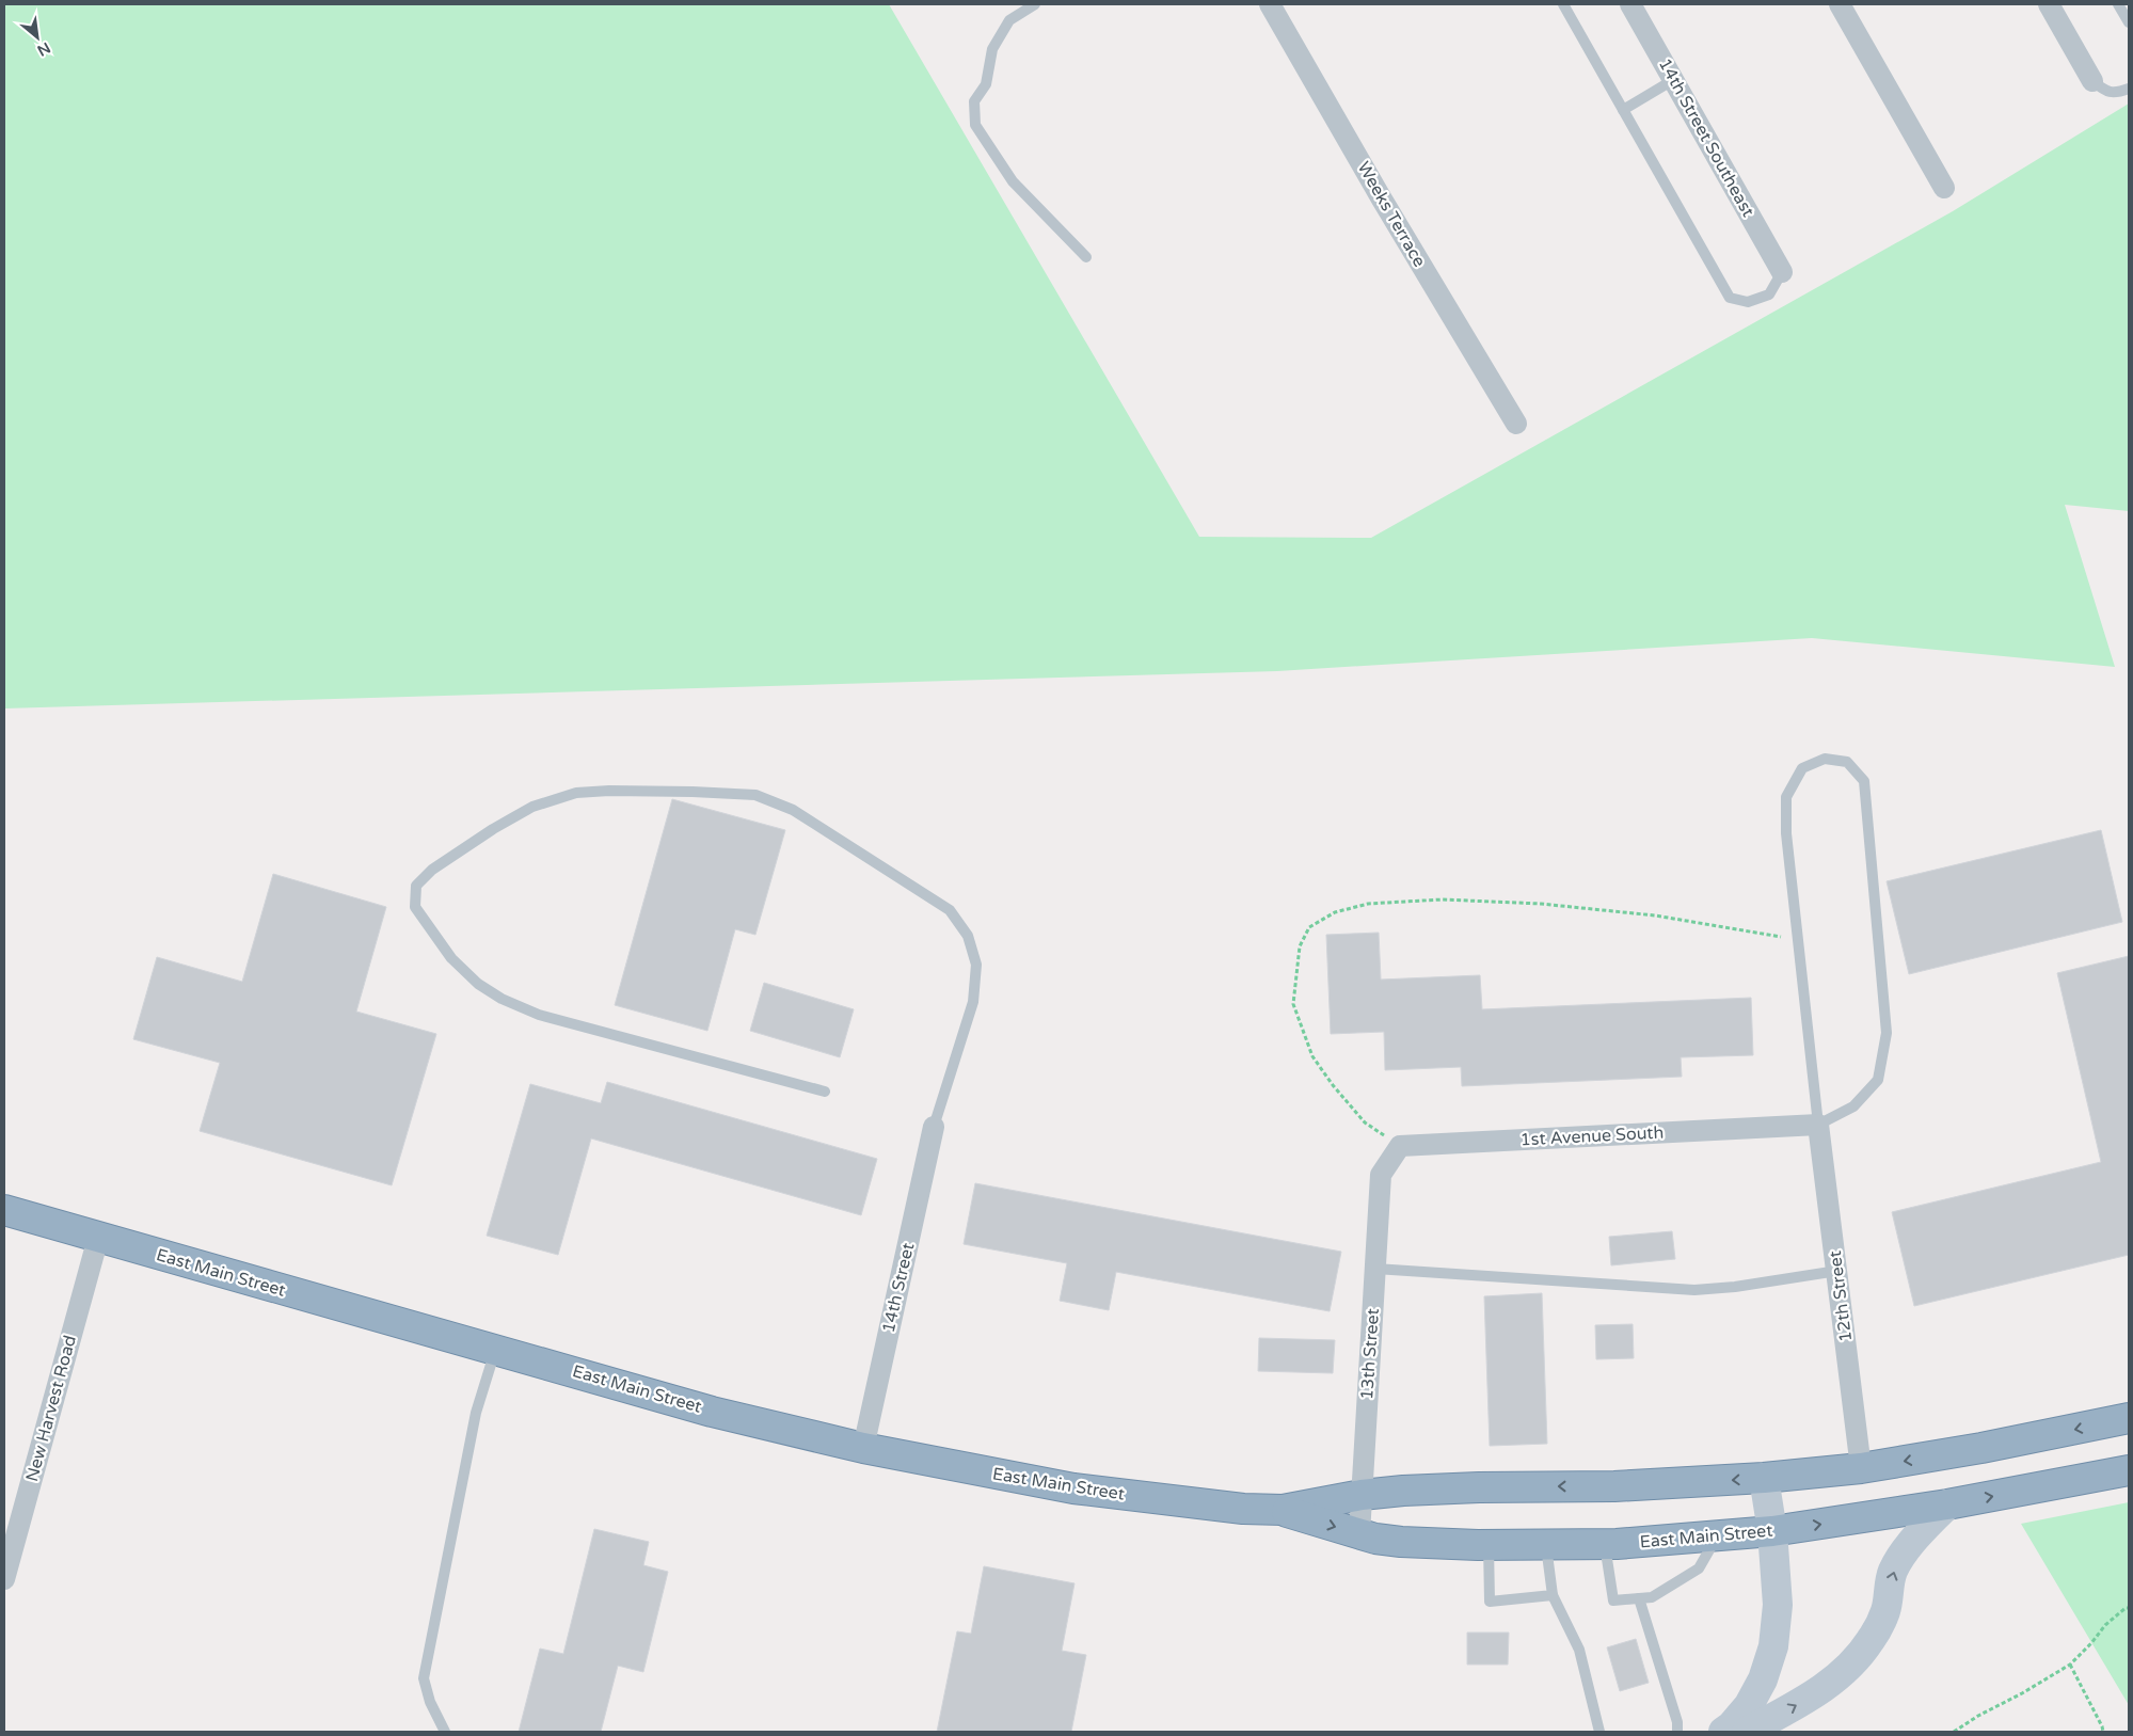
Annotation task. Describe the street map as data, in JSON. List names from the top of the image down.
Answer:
{
  "streets": {
    "highway": ["East Main Street"],
    "street": [
      "14th Street Southeast",
      "Weeks Terrace",
      "1st Avenue South",
      "14th Street",
      "12th Street",
      "13th Street",
      "New Harvest Road"
    ]
  },
  "crossings": [
    ["1st Avenue South", "12th Street"],
    ["1st Avenue South", "13th Street"],
    ["East Main Street", "14th Street"],
    ["East Main Street", "12th Street"],
    ["East Main Street", "13th Street"],
    ["East Main Street", "New Harvest Road"]
  ],
  "north": "bottom right"
}
